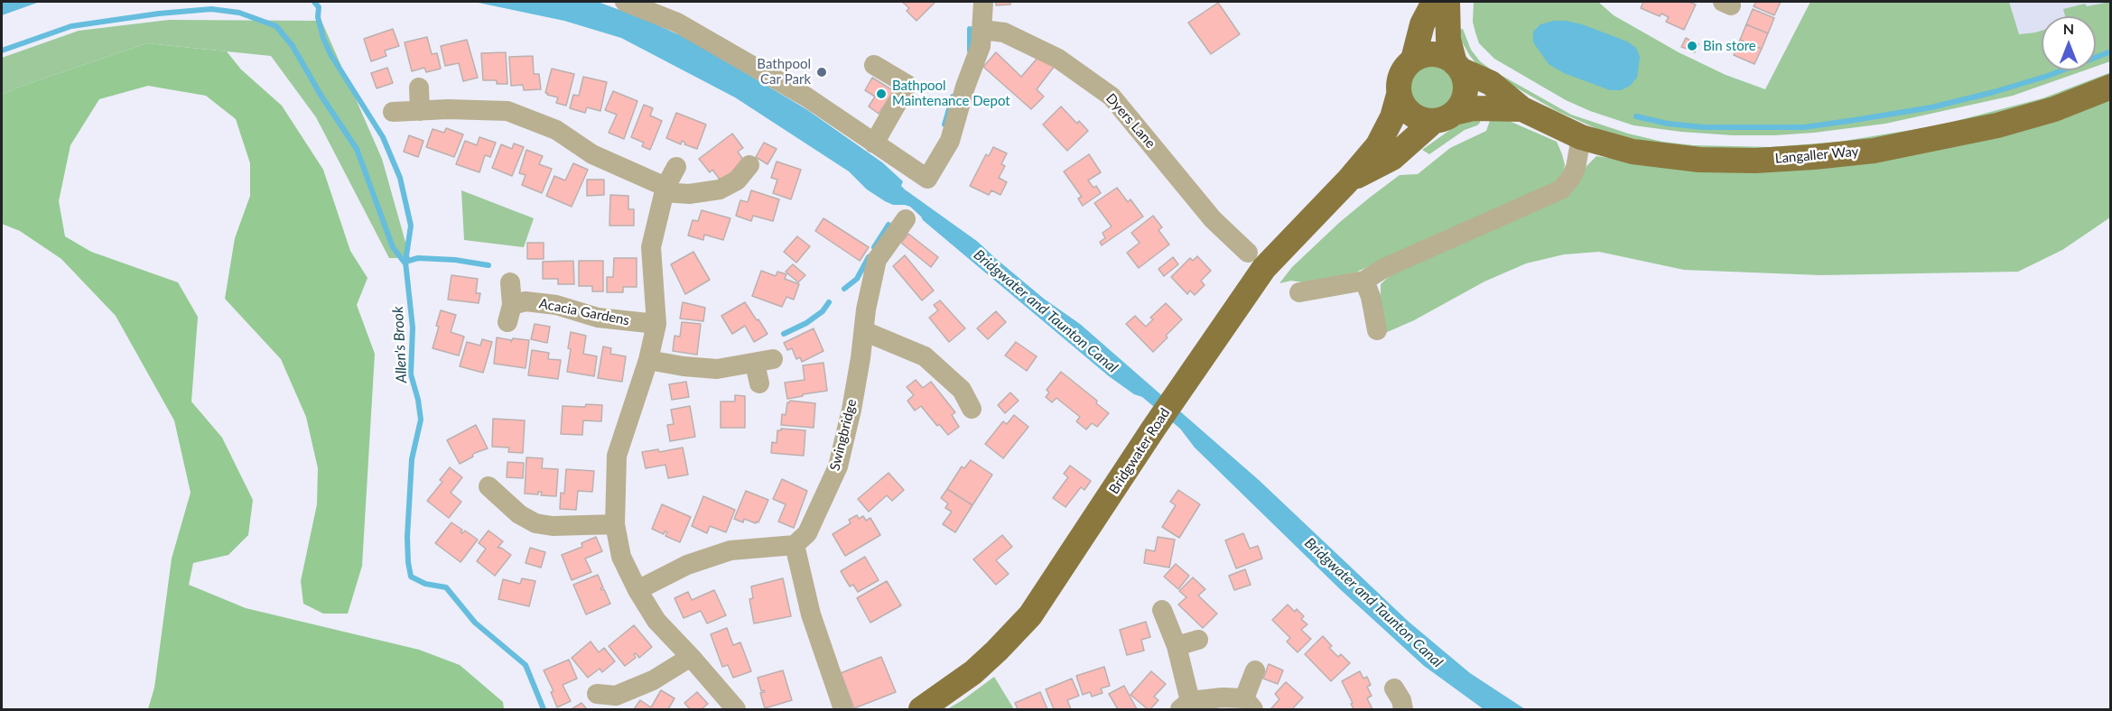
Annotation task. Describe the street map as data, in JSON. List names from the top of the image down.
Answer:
{
  "streets": {
    "main road": ["Langaller Way", "Bridgwater Road"],
    "street": ["Dyers Lane", "Acacia Gardens", "Swingbridge"]
  },
  "crossings": [
    ["Langaller Way", "Bridgwater Road"]
  ],
  "water": ["Bridgwater and Taunton Canal", "Allen's Brook"],
  "places": ["Bin store", "Bathpool Car Park", "Bathpool Maintenance Depot"],
  "north": "top"
}
